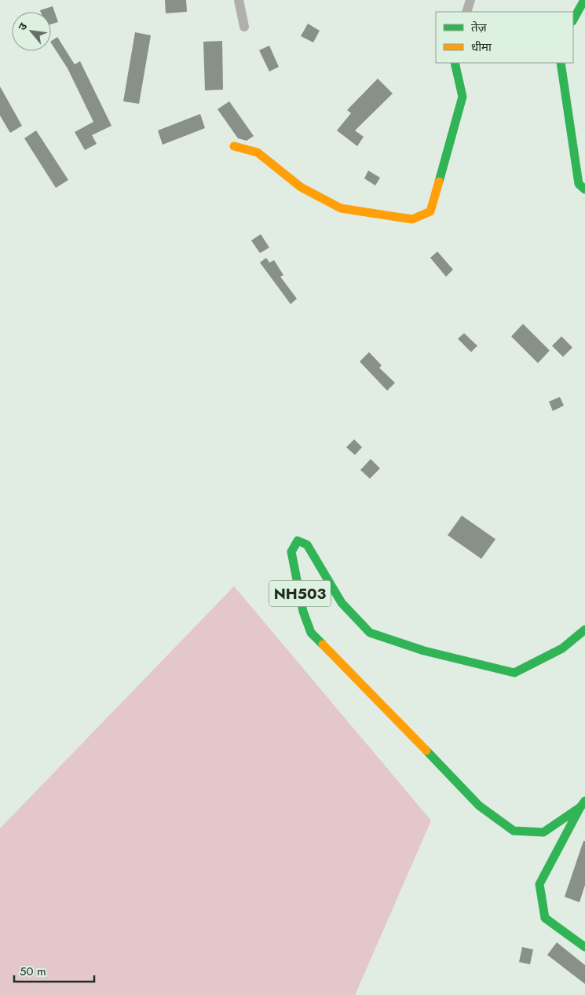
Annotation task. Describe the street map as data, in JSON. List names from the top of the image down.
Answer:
{
  "streets": {
    "main road": ["NH503"]
  },
  "legend": ["तेज़", "धीमा"],
  "scale_bar": "50 m",
  "north": "top left"
}
